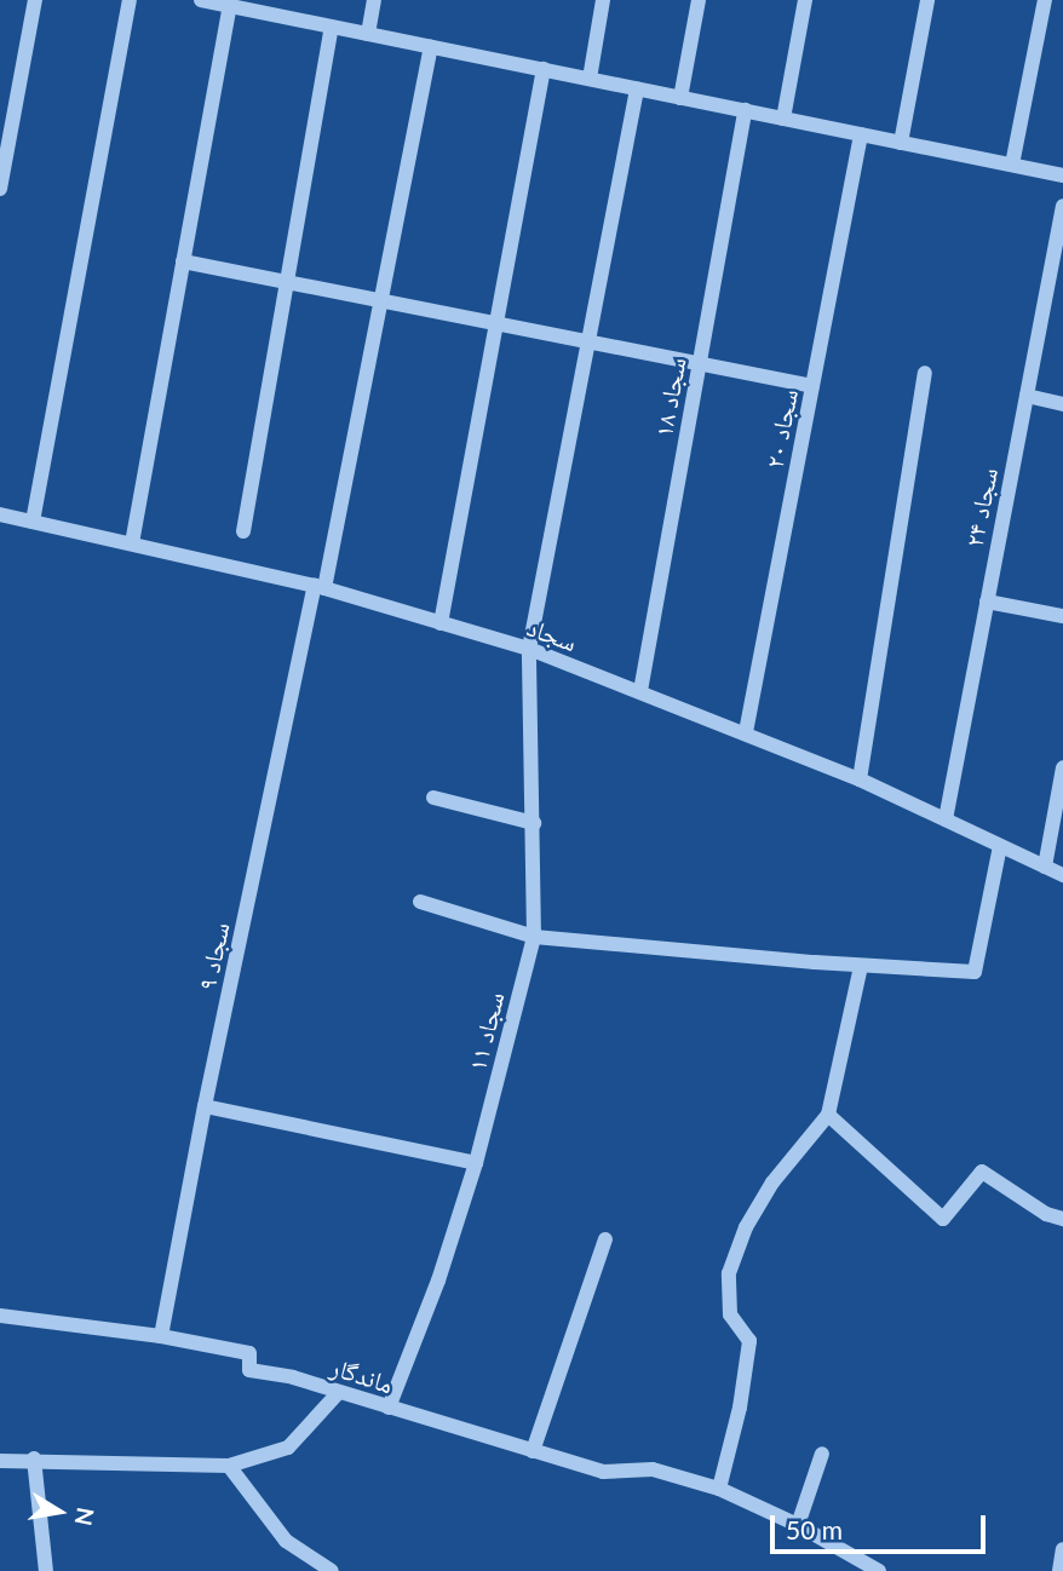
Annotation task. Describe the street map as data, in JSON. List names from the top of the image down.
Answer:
{
  "streets": {
    "street": [
      "سجاد ۱۸",
      "سجاد ۲۰",
      "سجاد ۲۴",
      "سجاد",
      "سجاد ۹",
      "سجاد ۱۱",
      "ماندگار"
    ]
  },
  "crossings": [
    ["سجاد ۱۸", "سجاد"],
    ["سجاد ۲۰", "سجاد"],
    ["سجاد ۲۴", "سجاد"],
    ["سجاد", "سجاد ۹"],
    ["سجاد", "سجاد ۱۱"],
    ["سجاد ۹", "ماندگار"],
    ["سجاد ۱۱", "ماندگار"]
  ],
  "scale_bar": "50 m",
  "north": "right"
}
